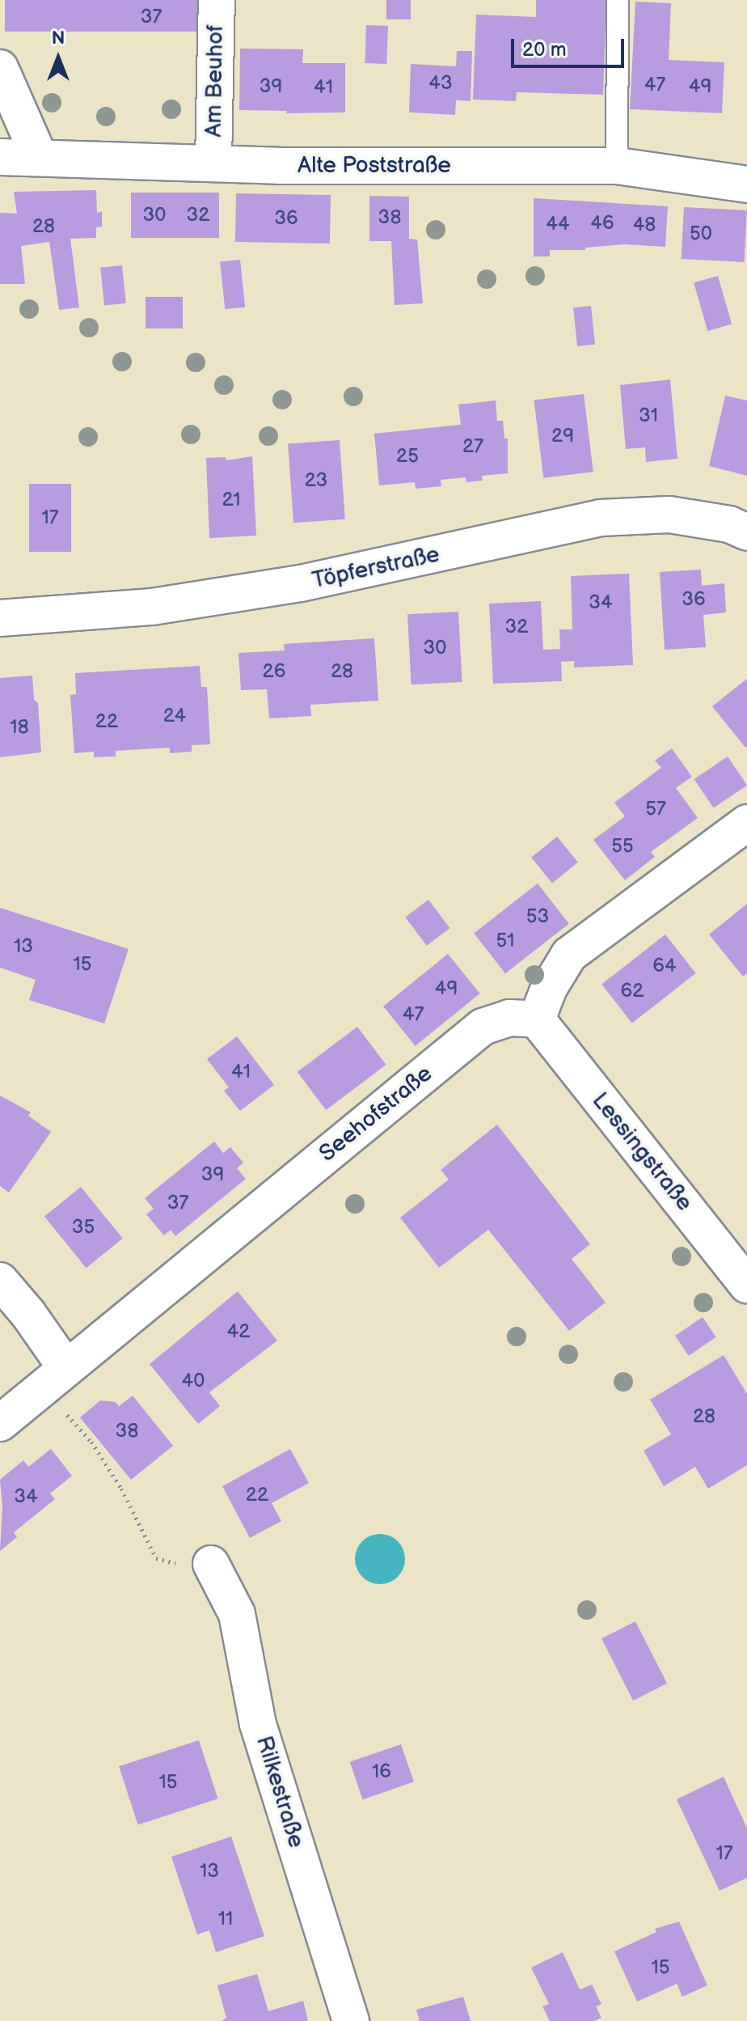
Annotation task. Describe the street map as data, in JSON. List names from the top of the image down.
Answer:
{
  "streets": {
    "street": [
      "Am Beuhof",
      "Alte Poststraße",
      "Töpferstraße",
      "Seehofstraße",
      "Lessingstraße",
      "Rilkestraße"
    ]
  },
  "crossings": [
    ["Am Beuhof", "Alte Poststraße"],
    ["Seehofstraße", "Lessingstraße"]
  ],
  "house_numbers": [
    "37",
    "43",
    "47",
    "39",
    "49",
    "41",
    "30",
    "32",
    "38",
    "36",
    "46",
    "44",
    "48",
    "28",
    "50",
    "31",
    "29",
    "27",
    "25",
    "23",
    "21",
    "17",
    "36",
    "34",
    "32",
    "30",
    "26",
    "28",
    "24",
    "22",
    "18",
    "57",
    "55",
    "53",
    "51",
    "13",
    "15",
    "64",
    "49",
    "62",
    "47",
    "41",
    "39",
    "37",
    "35",
    "42",
    "40",
    "28",
    "38",
    "22",
    "34",
    "16",
    "15",
    "17",
    "13",
    "11",
    "15"
  ],
  "scale_bar": "20 m",
  "north": "top"
}
